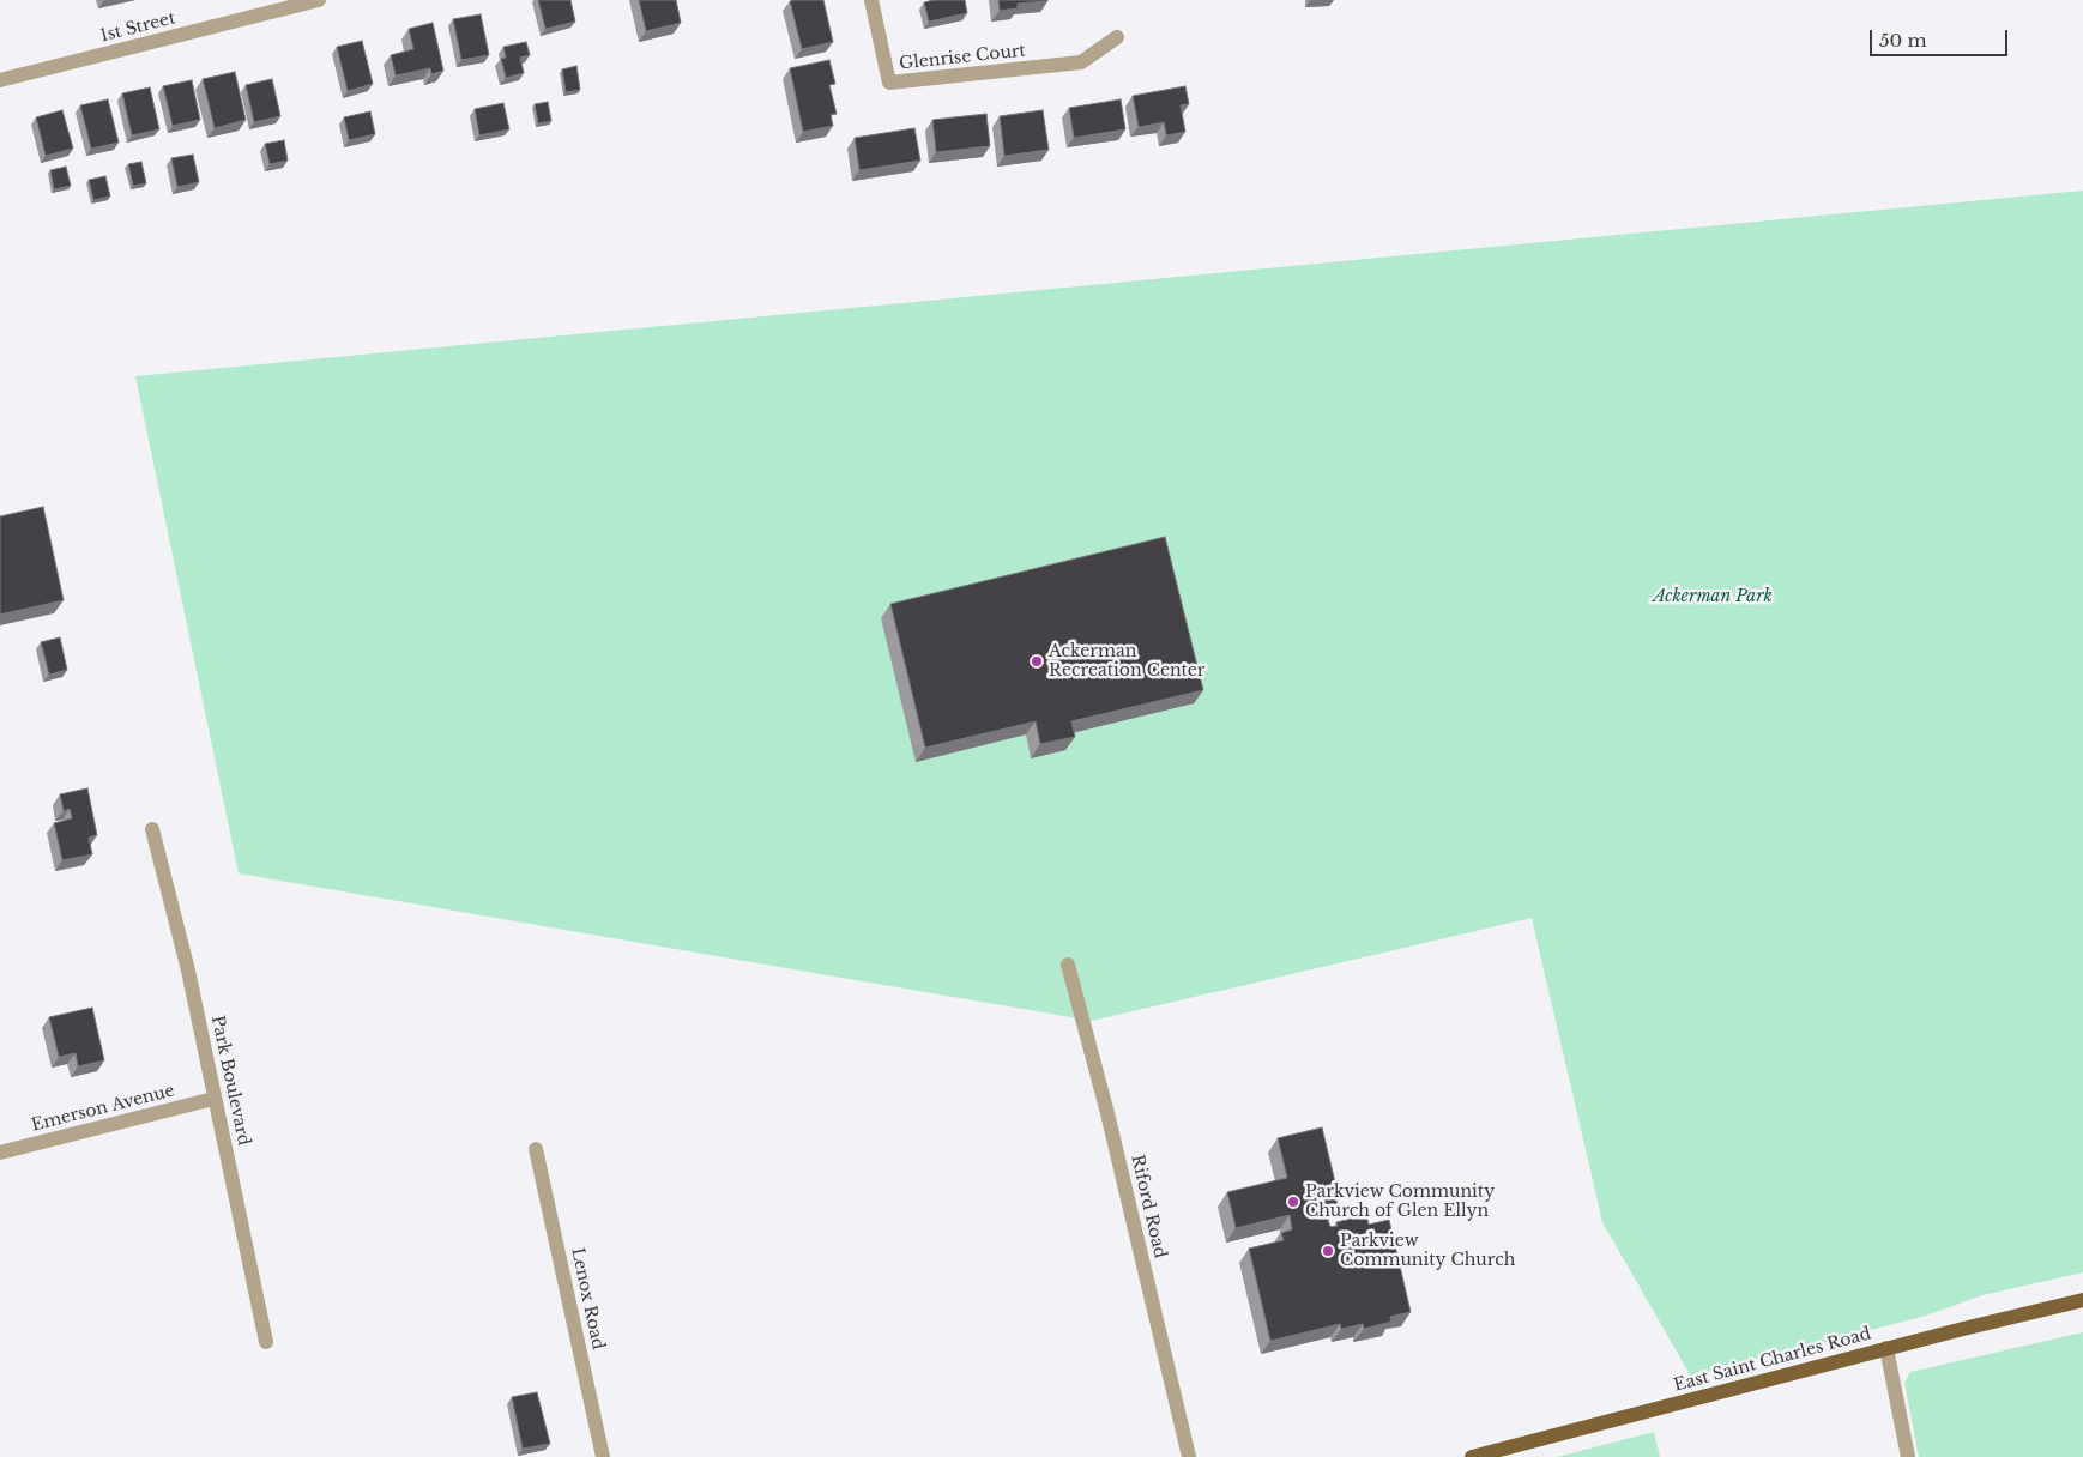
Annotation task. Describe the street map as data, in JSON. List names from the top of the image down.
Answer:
{
  "streets": {
    "main road": ["East Saint Charles Road"],
    "street": [
      "1st Street",
      "Glenrise Court",
      "Park Boulevard",
      "Emerson Avenue",
      "Riford Road",
      "Lenox Road"
    ]
  },
  "crossings": [
    ["Park Boulevard", "Emerson Avenue"]
  ],
  "parks": ["Ackerman Park"],
  "places": ["Ackerman Recreation Center", "Parkview Community Church of Glen Ellyn", "Parkview Community Church"],
  "scale_bar": "50 m"
}
